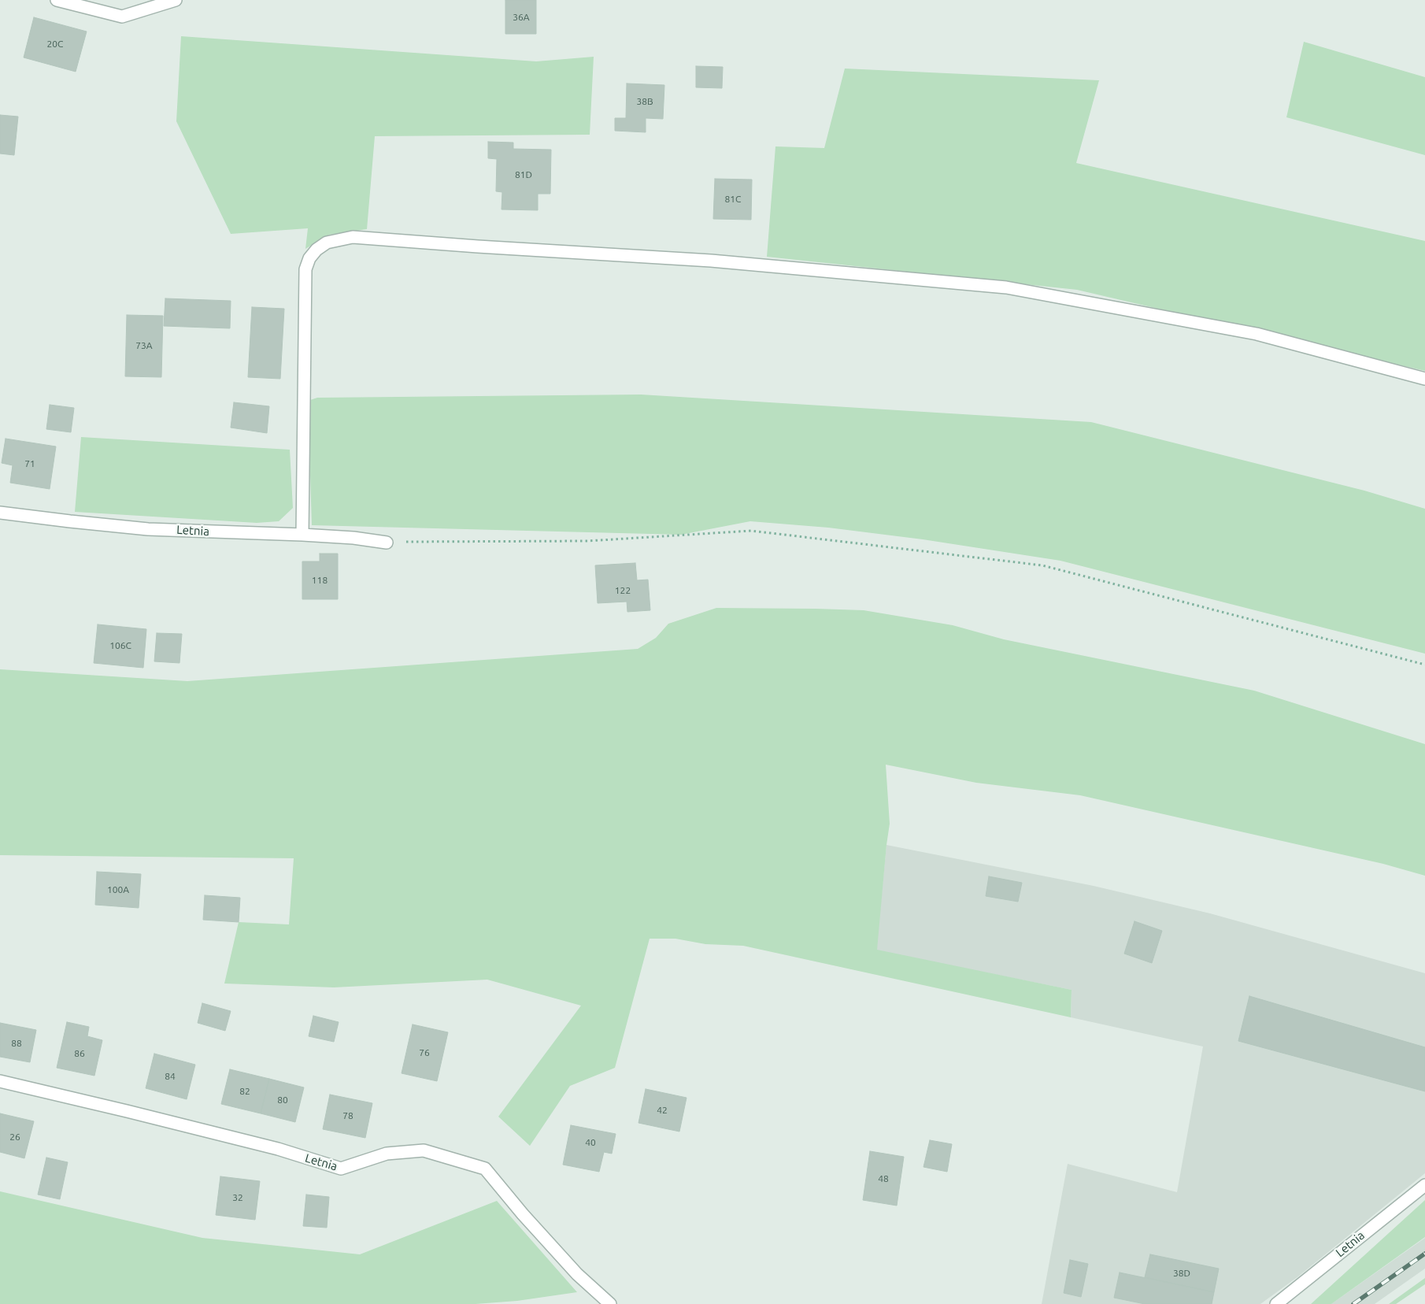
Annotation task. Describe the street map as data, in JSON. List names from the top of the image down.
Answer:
{
  "streets": {
    "street": ["Letnia"]
  },
  "house_numbers": [
    "36A",
    "20C",
    "38B",
    "81D",
    "81C",
    "73A",
    "71",
    "118",
    "122",
    "106C",
    "100A",
    "88",
    "76",
    "86",
    "84",
    "82",
    "80",
    "42",
    "78",
    "26",
    "40",
    "48",
    "32",
    "38D"
  ]
}
